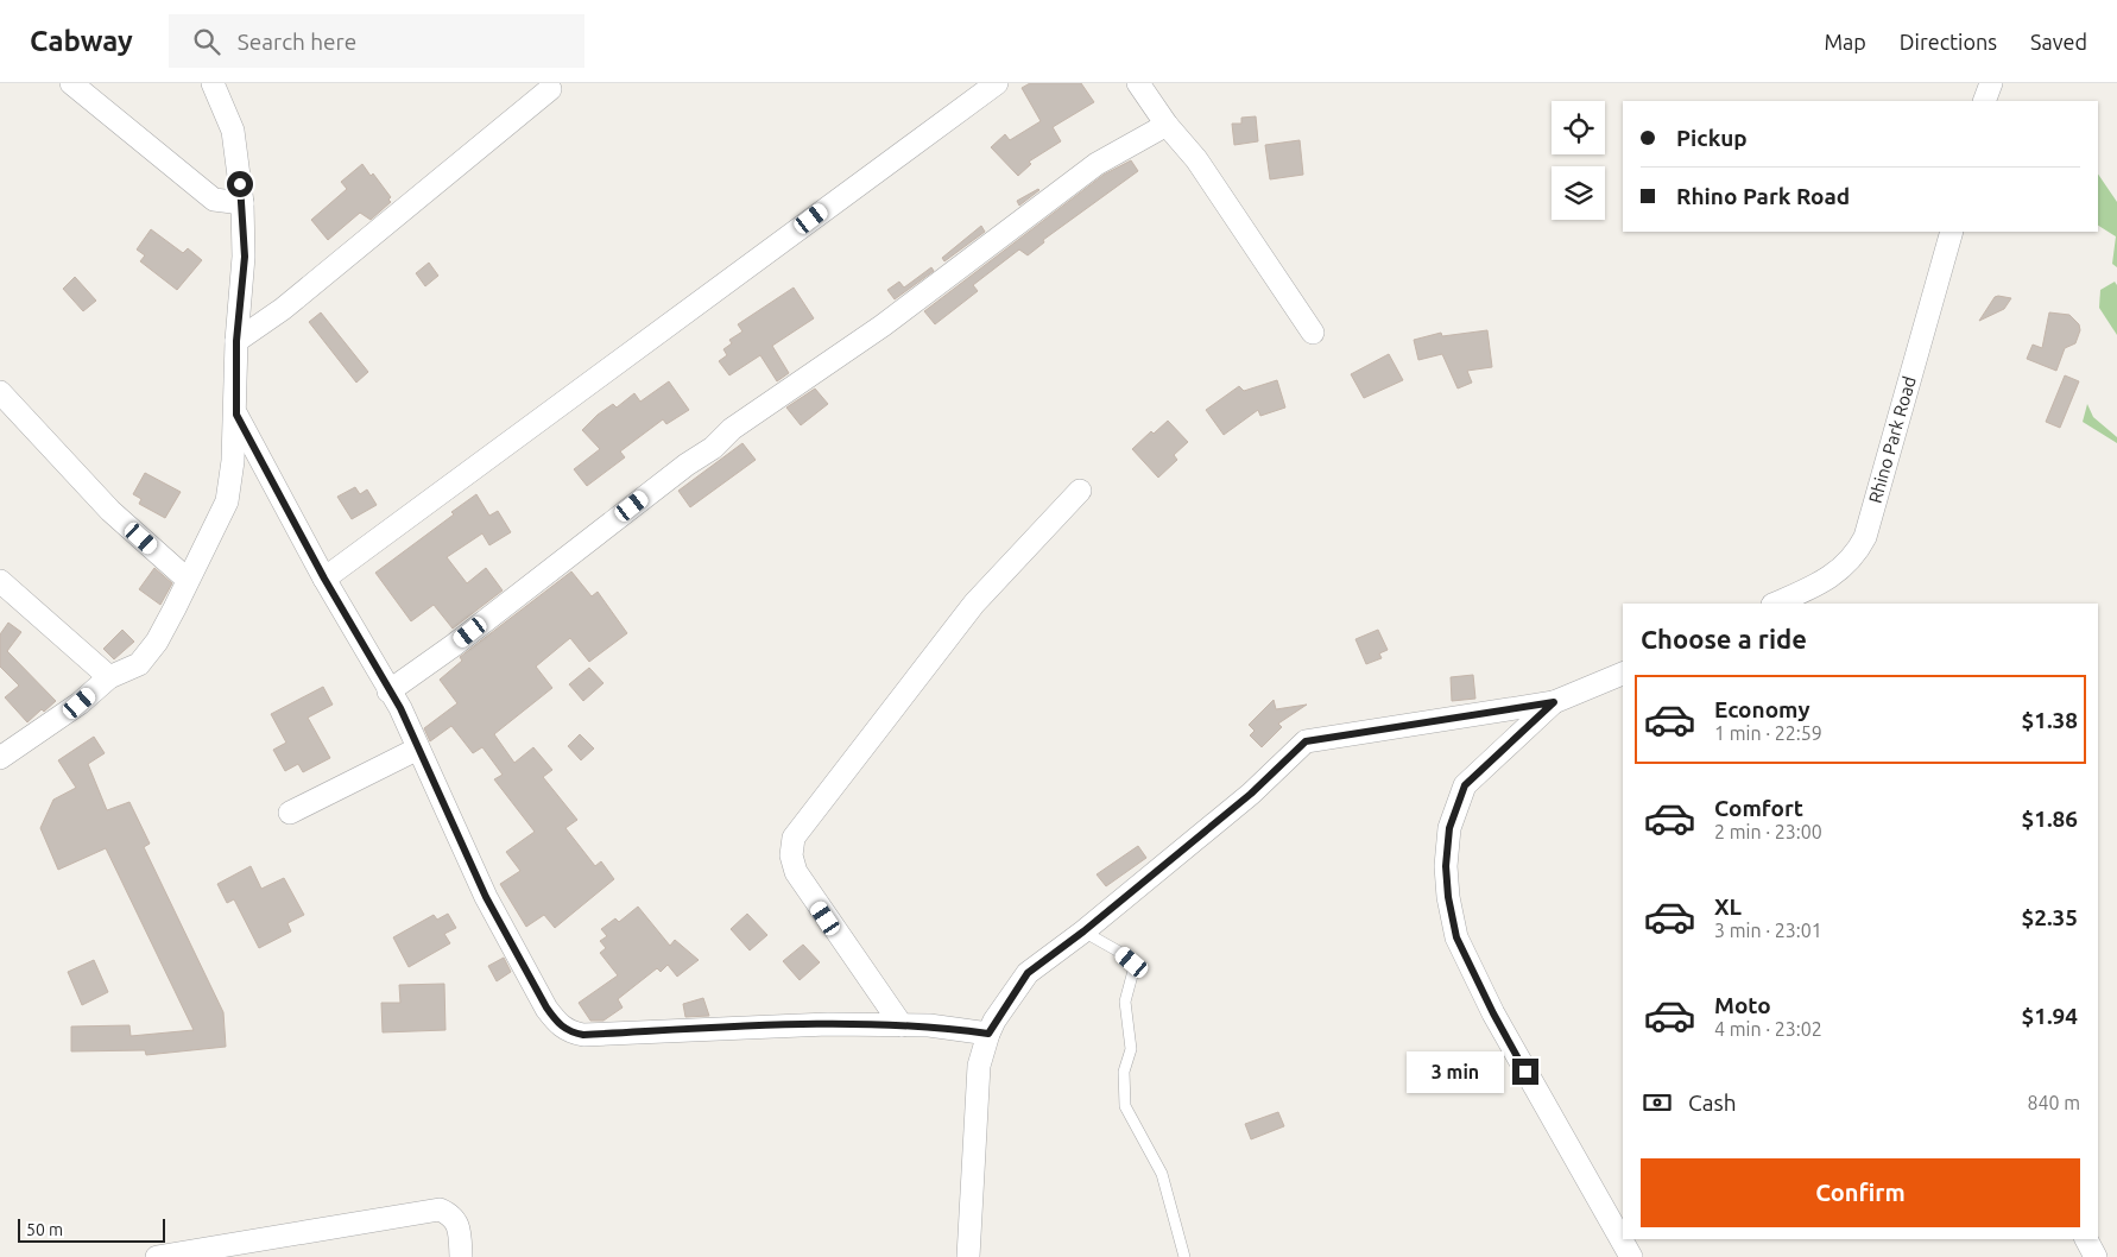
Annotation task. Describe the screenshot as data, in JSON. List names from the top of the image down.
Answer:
{
  "streets": {
    "street": ["Rhino Park Road"]
  },
  "scale_bar": "50 m",
  "page": {
    "header": "Cabway",
    "search": "Search here",
    "nav": ["Map", "Directions", "Saved"],
    "banner": ["Pickup", "Rhino Park Road"],
    "heading": "Choose a ride",
    "list": [
      {
        "name": "Economy",
        "note": "1 min · 22:59",
        "value": "$1.38"
      },
      {
        "name": "Comfort",
        "note": "2 min · 23:00",
        "value": "$1.86"
      },
      {
        "name": "XL",
        "note": "3 min · 23:01",
        "value": "$2.35"
      },
      {
        "name": "Moto",
        "note": "4 min · 23:02",
        "value": "$1.94"
      }
    ],
    "bubble": "3 min",
    "pay": ["Cash", "840 m"],
    "buttons": "Confirm",
    "scale": "50 m"
  }
}
